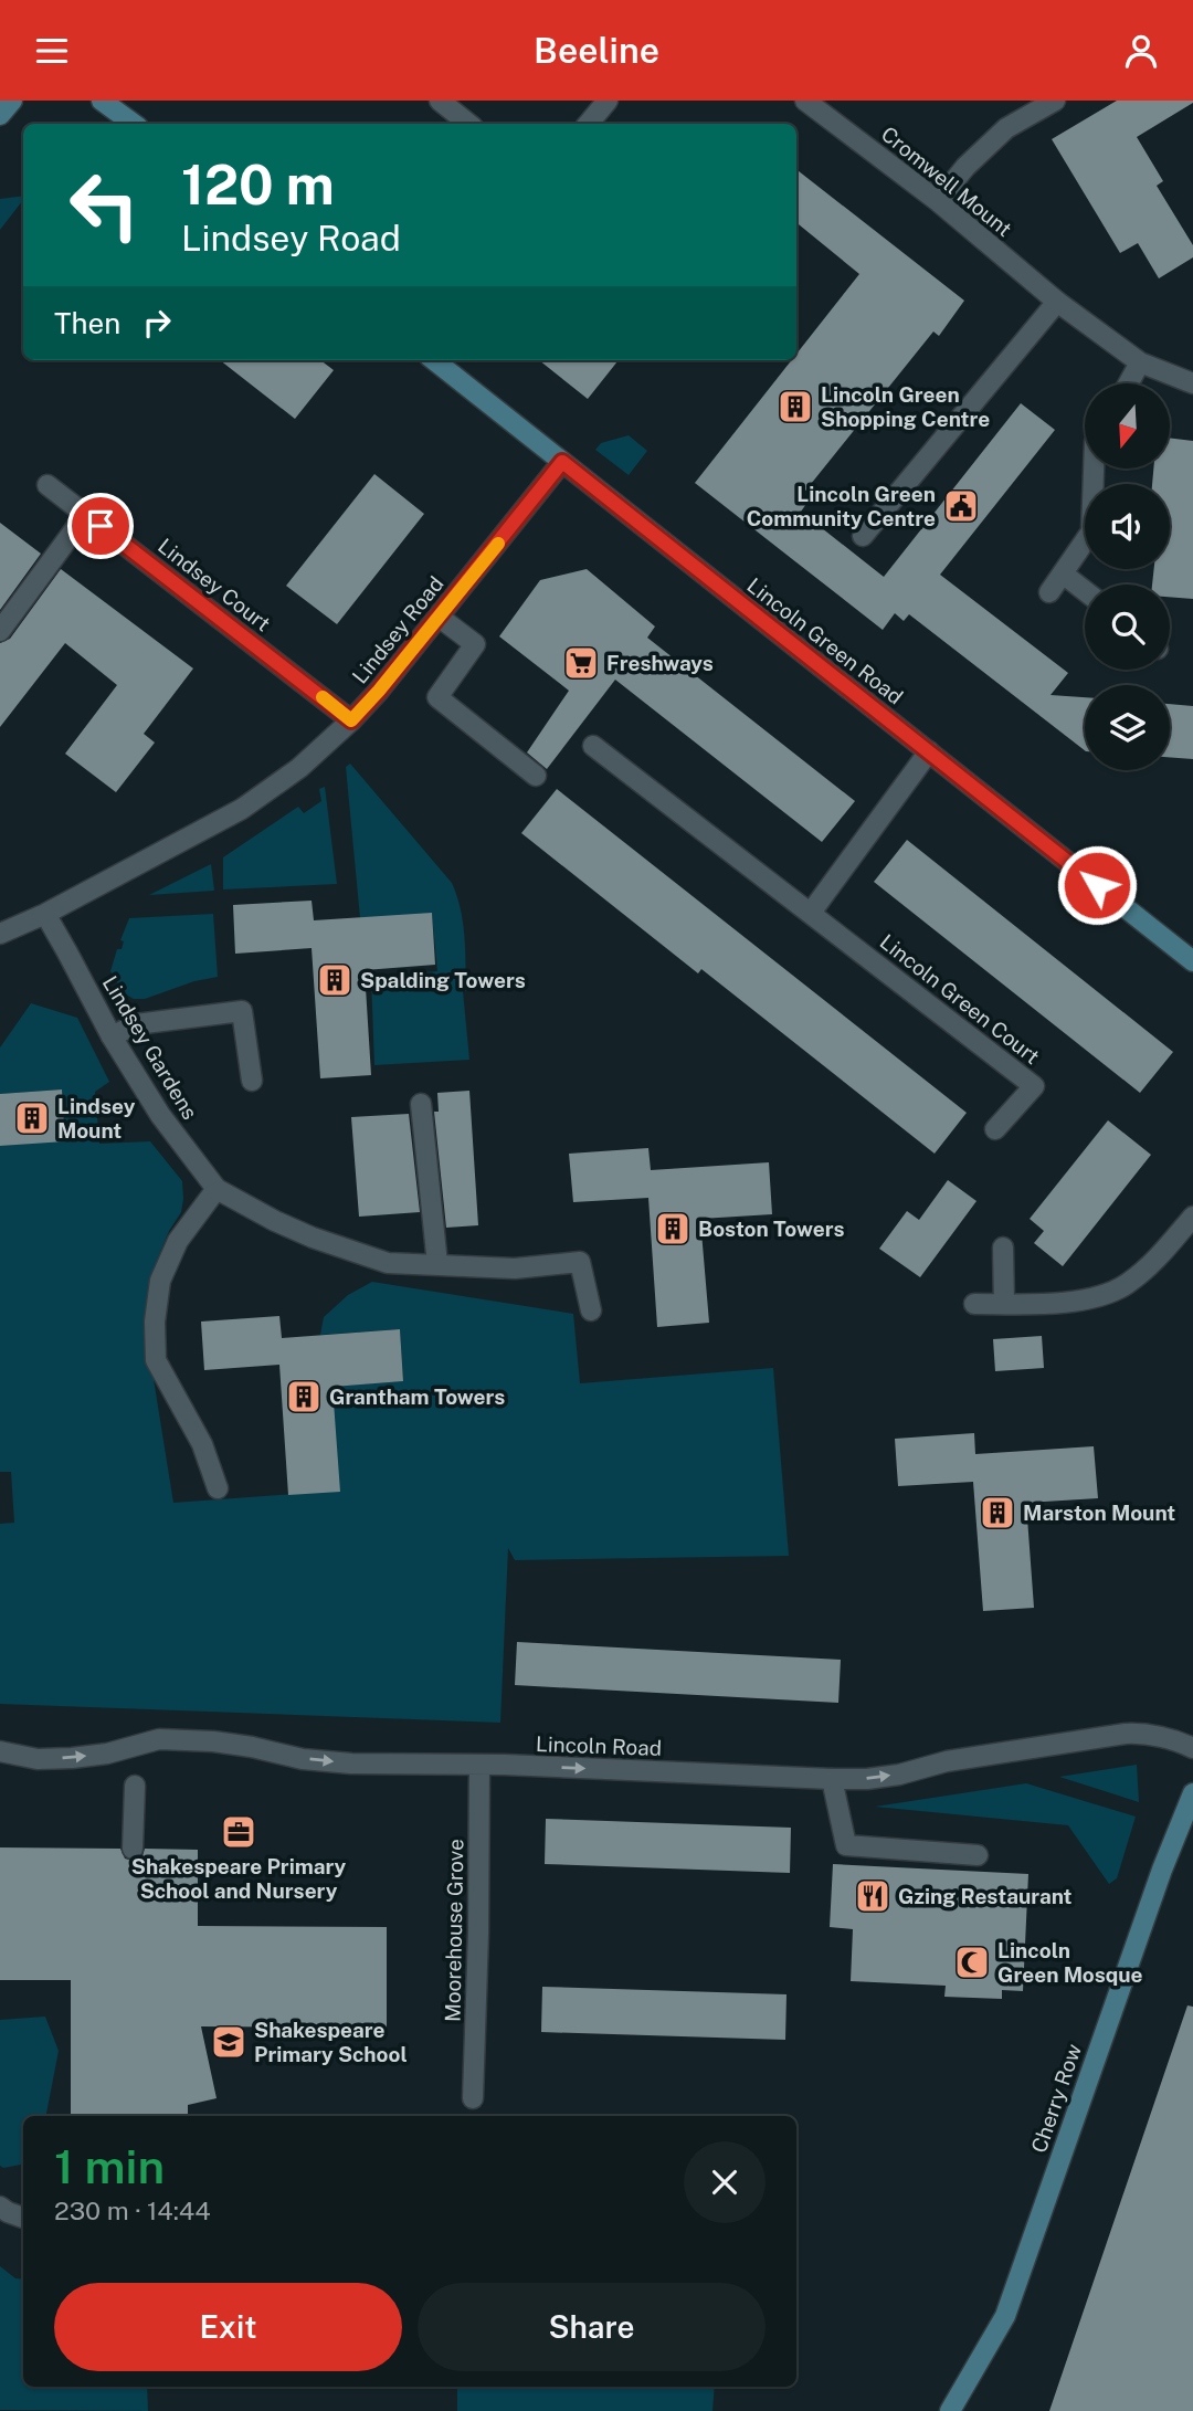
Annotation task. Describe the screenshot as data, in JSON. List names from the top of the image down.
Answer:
{
  "streets": {
    "street": [
      "Cromwell Mount",
      "Lindsey Court",
      "Lindsey Road",
      "Lincoln Green Road",
      "Lincoln Green Court",
      "Lindsey Gardens",
      "Lincoln Road",
      "Moorehouse Grove",
      "Cherry Row"
    ]
  },
  "crossings": [
    ["Lindsey Court", "Lindsey Road"],
    ["Lindsey Road", "Lincoln Green Road"],
    ["Lindsey Road", "Lindsey Gardens"],
    ["Lincoln Road", "Moorehouse Grove"]
  ],
  "one_way": ["Lincoln Road"],
  "places": {
    "building": [
      "Lincoln Green Shopping Centre",
      "Spalding Towers",
      "Lindsey Mount",
      "Boston Towers",
      "Grantham Towers",
      "Marston Mount"
    ],
    "public building": ["Lincoln Green Community Centre"],
    "supermarket": ["Freshways"],
    "office": ["Shakespeare Primary School and Nursery"],
    "restaurant": ["Gzing Restaurant"],
    "mosque": ["Lincoln Green Mosque"],
    "school or university": ["Shakespeare Primary School"]
  },
  "north": "bottom",
  "page": {
    "header": "Beeline",
    "turn": ["120 m", "Lindsey Road"],
    "then": "Then",
    "heading": ["1 min", "230 m · 14:44"],
    "buttons": ["Exit", "Share"]
  }
}
